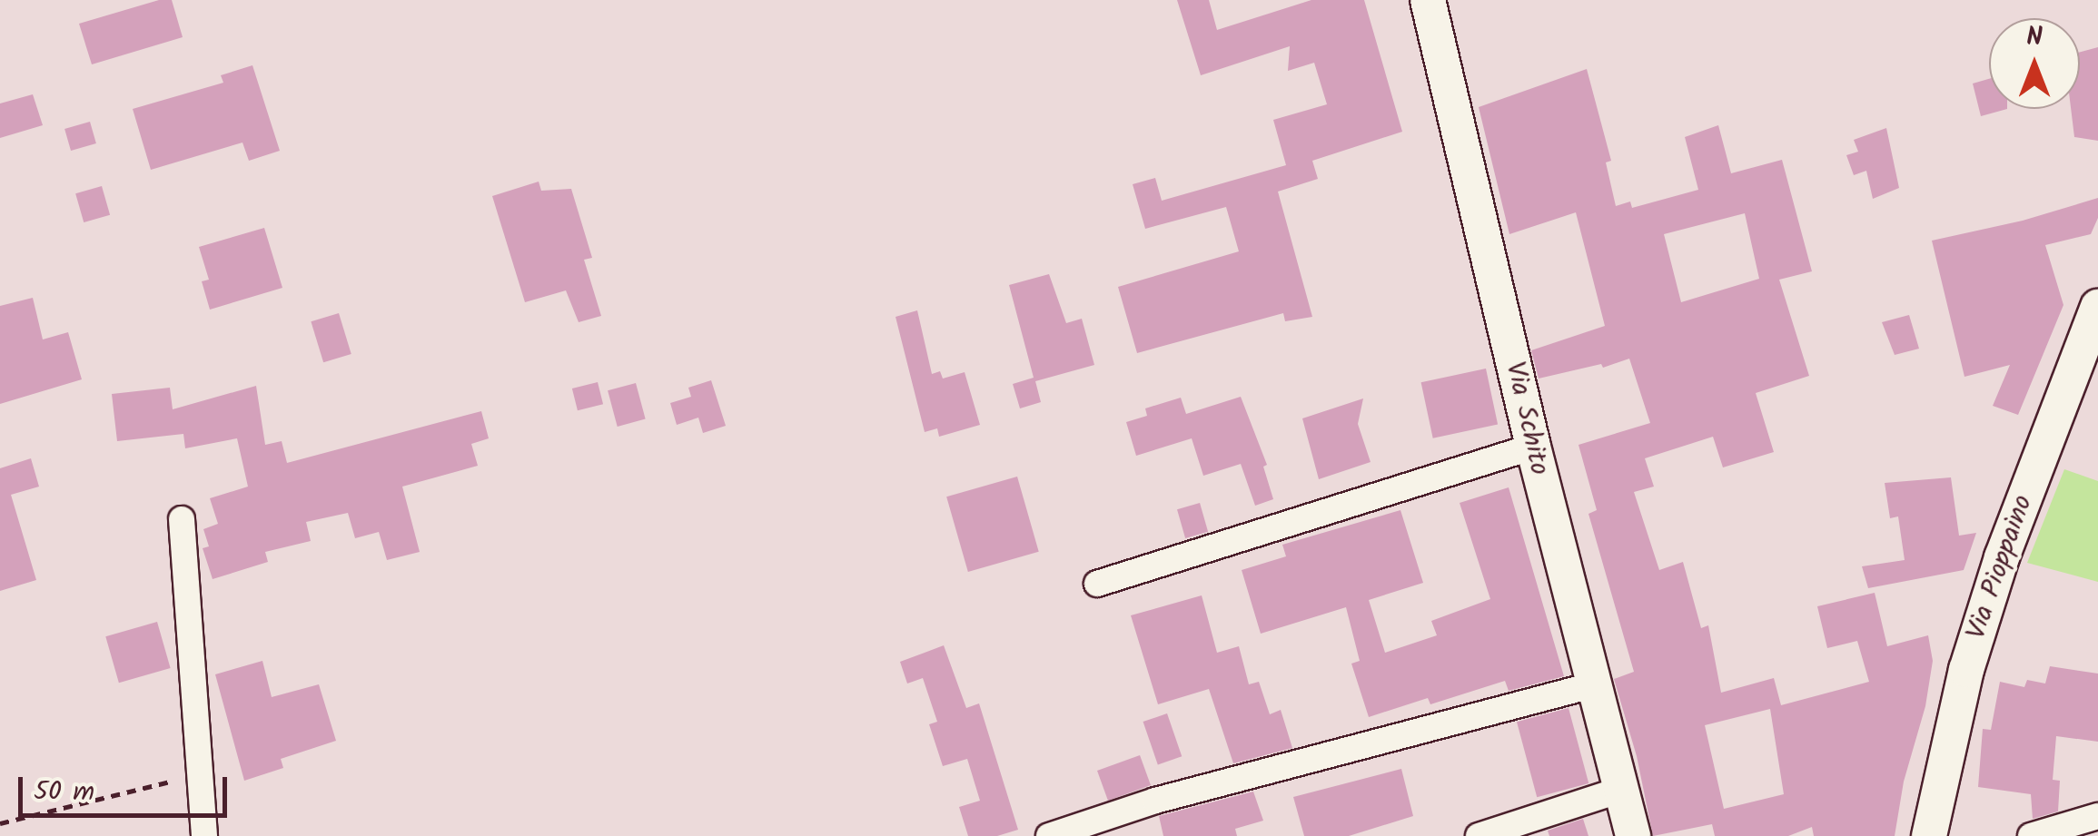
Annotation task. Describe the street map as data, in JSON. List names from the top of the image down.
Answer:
{
  "streets": {
    "street": ["Via Schito", "Via Pioppaino"]
  },
  "scale_bar": "50 m",
  "north": "top"
}
